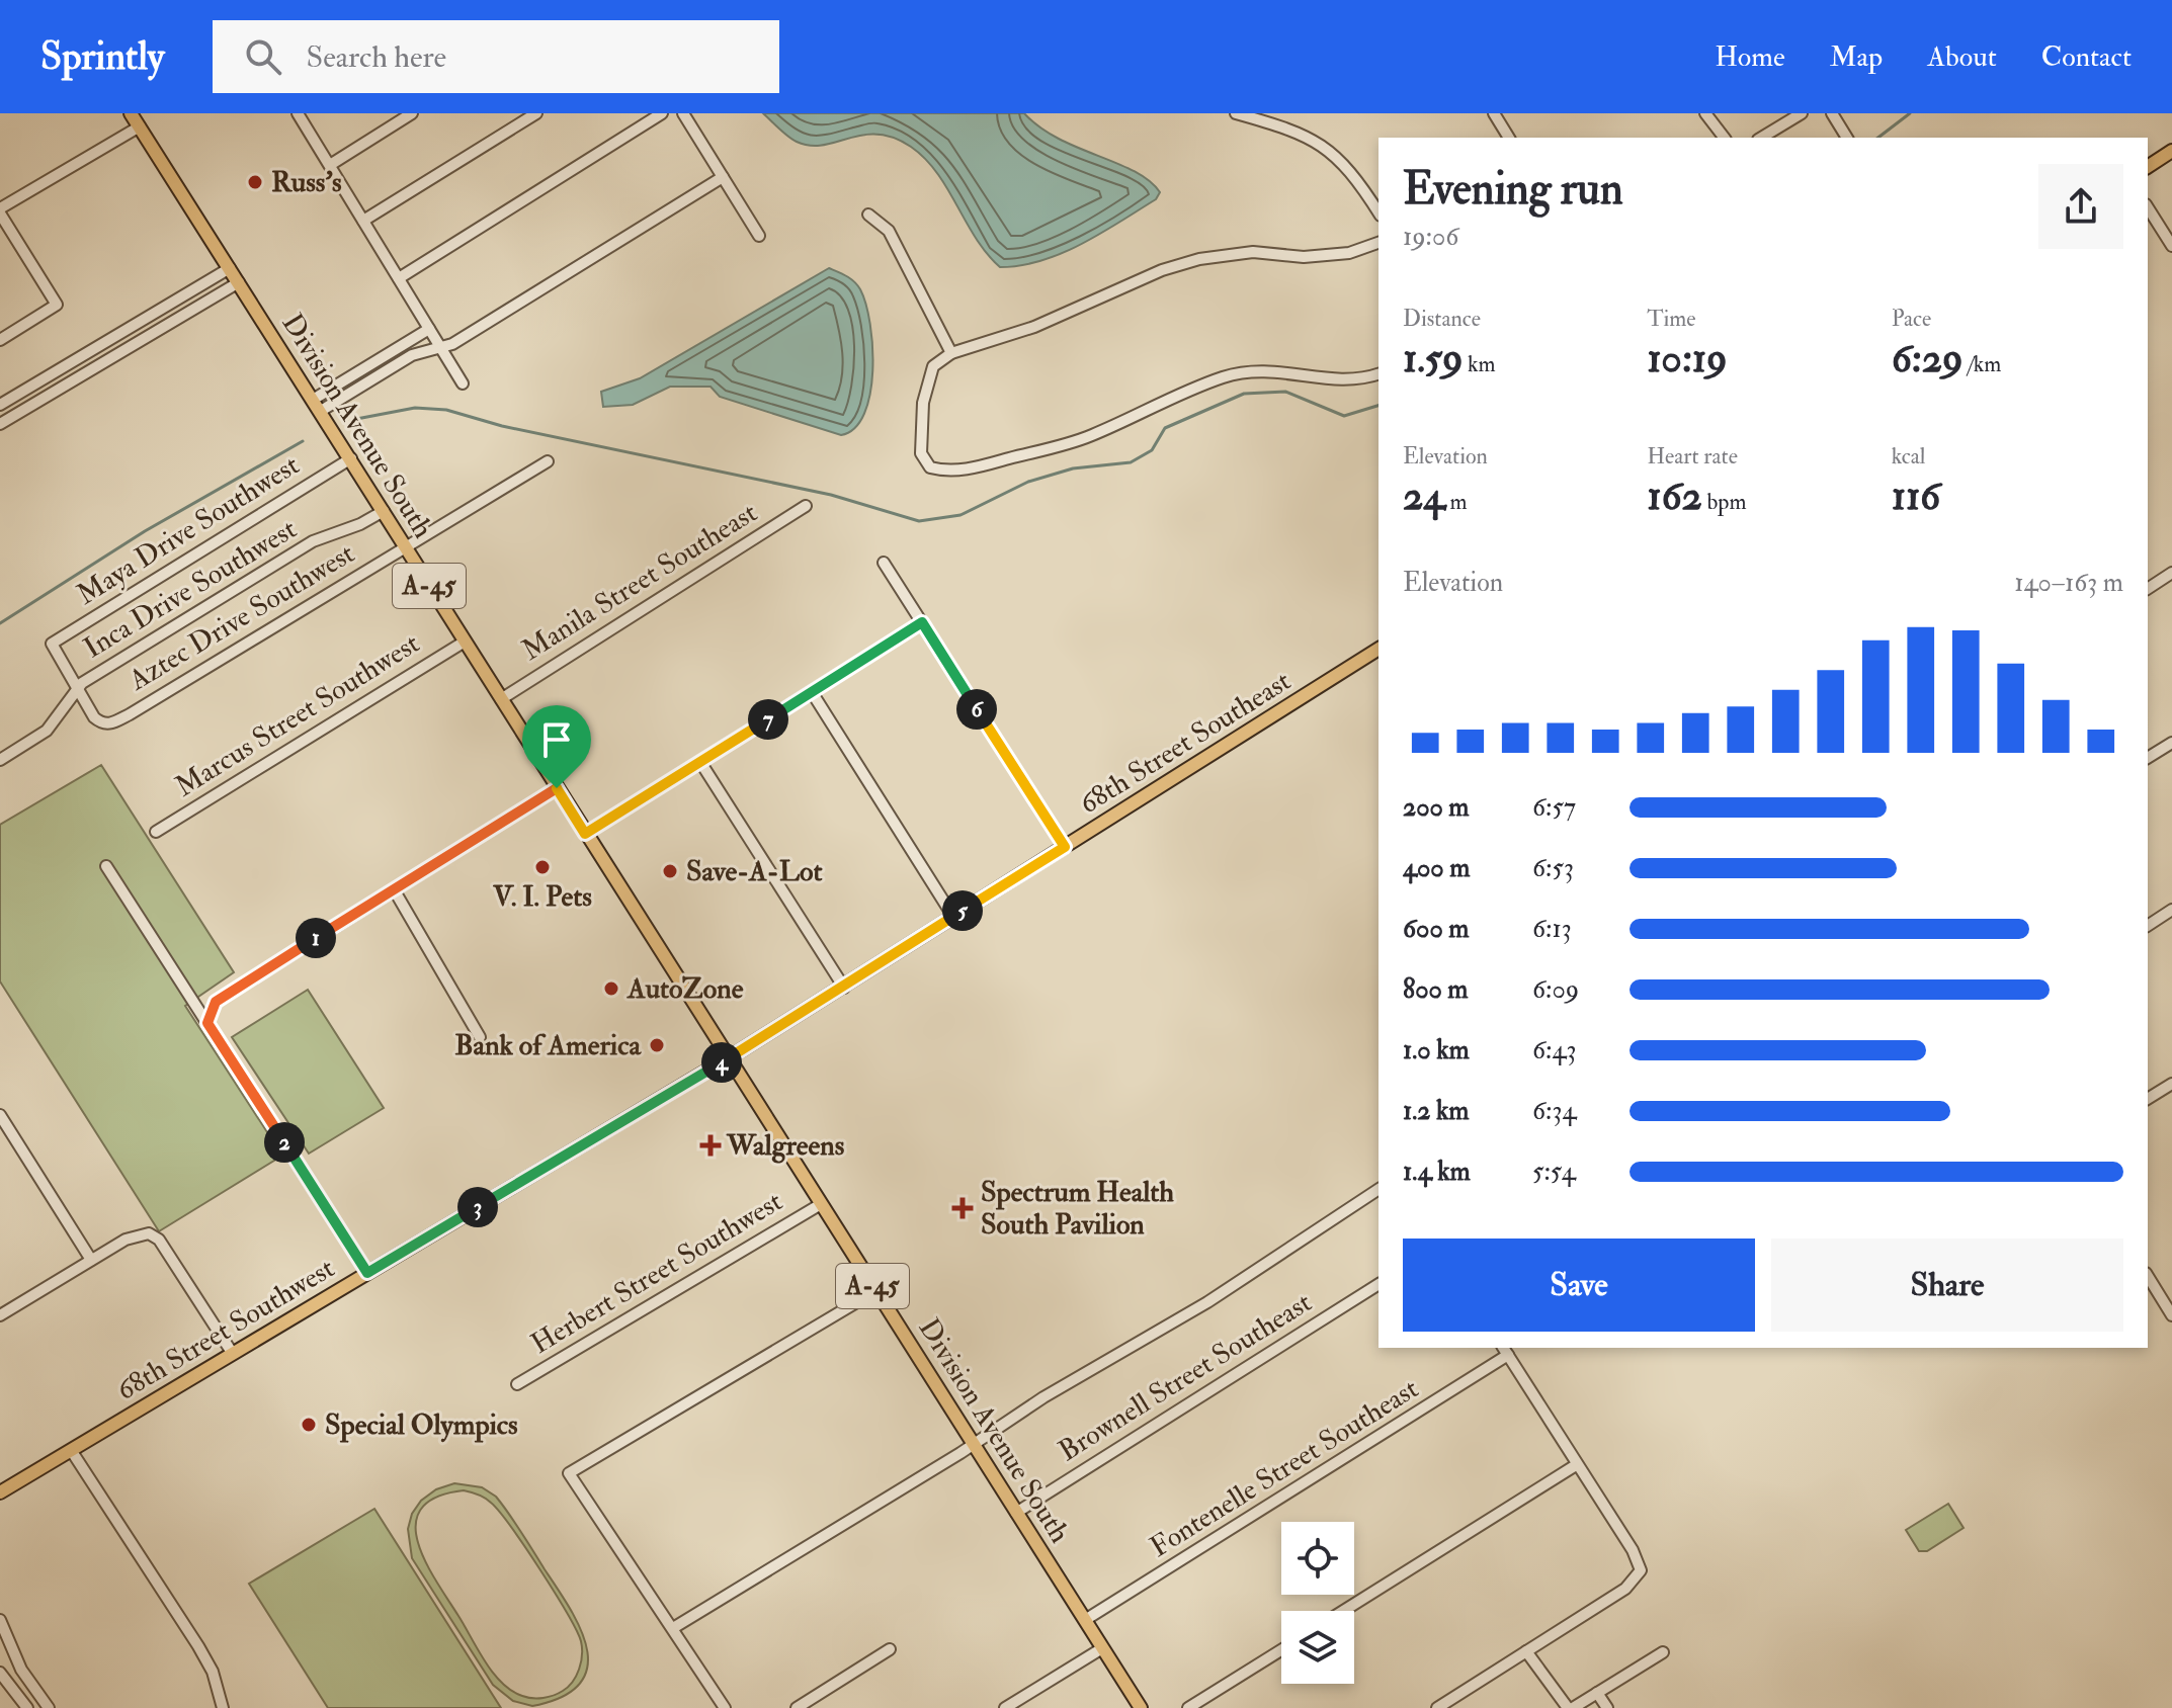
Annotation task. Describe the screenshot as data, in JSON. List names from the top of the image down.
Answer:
{
  "streets": {
    "main road": [
      "Division Avenue South",
      "A-45",
      "68th Street Southeast",
      "68th Street Southwest"
    ],
    "street": [
      "Maya Drive Southwest",
      "Manila Street Southeast",
      "Inca Drive Southwest",
      "Aztec Drive Southwest",
      "Marcus Street Southwest",
      "Herbert Street Southwest",
      "Brownell Street Southeast",
      "Fontenelle Street Southeast"
    ]
  },
  "crossings": [
    ["Division Avenue South", "Maya Drive Southwest"],
    ["Division Avenue South", "Manila Street Southeast"],
    ["Division Avenue South", "Inca Drive Southwest"],
    ["Division Avenue South", "Aztec Drive Southwest"],
    ["Division Avenue South", "Marcus Street Southwest"],
    ["Division Avenue South", "68th Street Southeast"],
    ["Division Avenue South", "Herbert Street Southwest"],
    ["Division Avenue South", "68th Street Southwest"],
    ["Division Avenue South", "Brownell Street Southeast"],
    ["Division Avenue South", "Fontenelle Street Southeast"],
    ["Maya Drive Southwest", "Inca Drive Southwest"],
    ["Maya Drive Southwest", "Aztec Drive Southwest"],
    ["Inca Drive Southwest", "Aztec Drive Southwest"],
    ["68th Street Southeast", "68th Street Southwest"]
  ],
  "places": {
    "other": [
      "Russ's",
      "V. I. Pets",
      "Save-A-Lot",
      "AutoZone",
      "Bank of America",
      "Special Olympics"
    ],
    "health": ["Walgreens", "Spectrum Health South Pavilion"]
  },
  "page": {
    "header": "Sprintly",
    "search": "Search here",
    "nav": [
      "Home",
      "Map",
      "About",
      "Contact"
    ],
    "heading": ["Evening run", "19:06"],
    "stats": [
      ["Distance", "1.59 km"],
      ["Time", "10:19"],
      ["Pace", "6:29 /km"],
      ["Elevation", "24 m"],
      ["Heart rate", "162 bpm"],
      ["kcal", "116"]
    ],
    "chart": ["Elevation", "140–163 m"],
    "pins": [
      "6",
      "7",
      "5",
      "1",
      "4",
      "2",
      "3"
    ],
    "list": [
      {
        "name": "200 m",
        "note": "6:57"
      },
      {
        "name": "400 m",
        "note": "6:53"
      },
      {
        "name": "600 m",
        "note": "6:13"
      },
      {
        "name": "800 m",
        "note": "6:09"
      },
      {
        "name": "1.0 km",
        "note": "6:43"
      },
      {
        "name": "1.2 km",
        "note": "6:34"
      },
      {
        "name": "1.4 km",
        "note": "5:54"
      }
    ],
    "buttons": ["Save", "Share"]
  }
}
